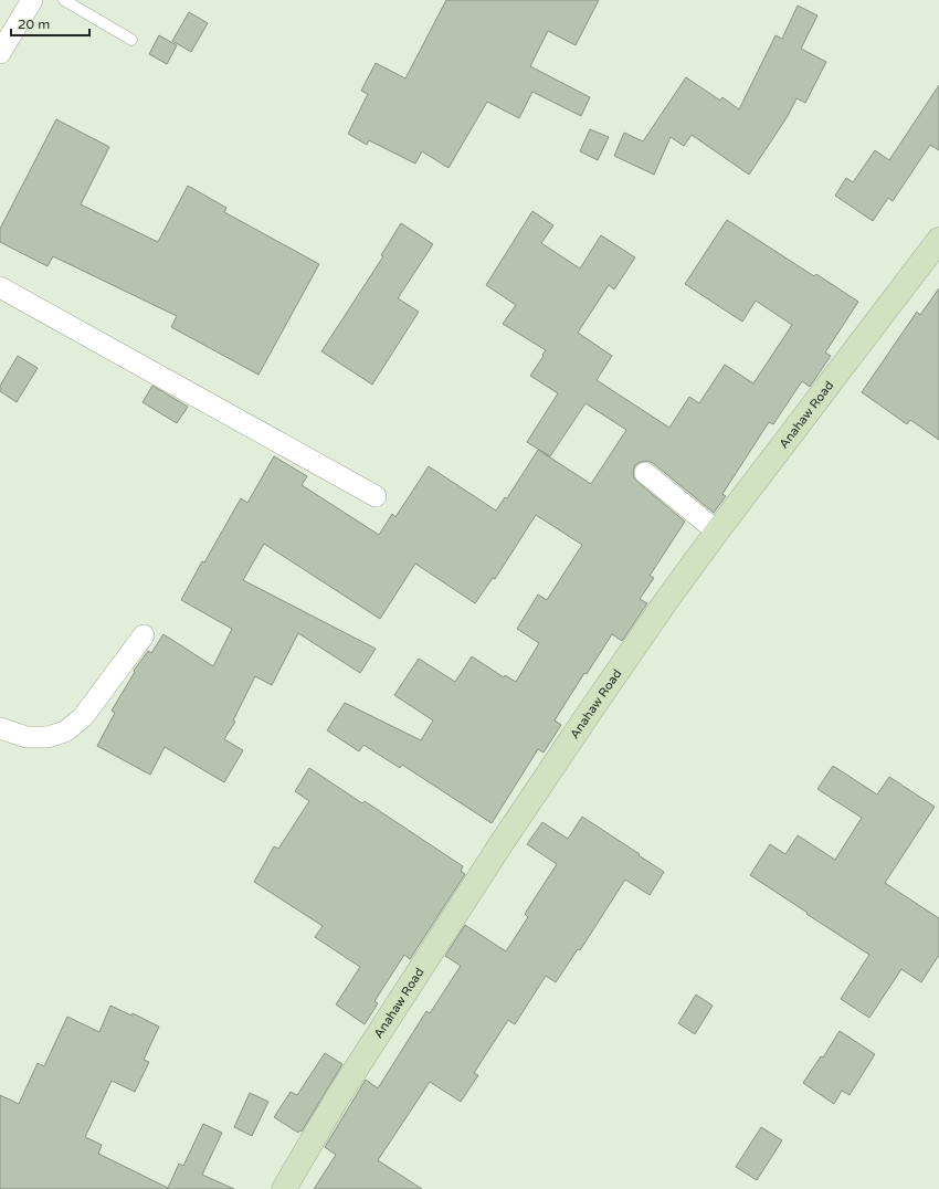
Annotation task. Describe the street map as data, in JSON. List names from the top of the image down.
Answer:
{
  "streets": {
    "street": ["Anahaw Road"]
  },
  "scale_bar": "20 m"
}
